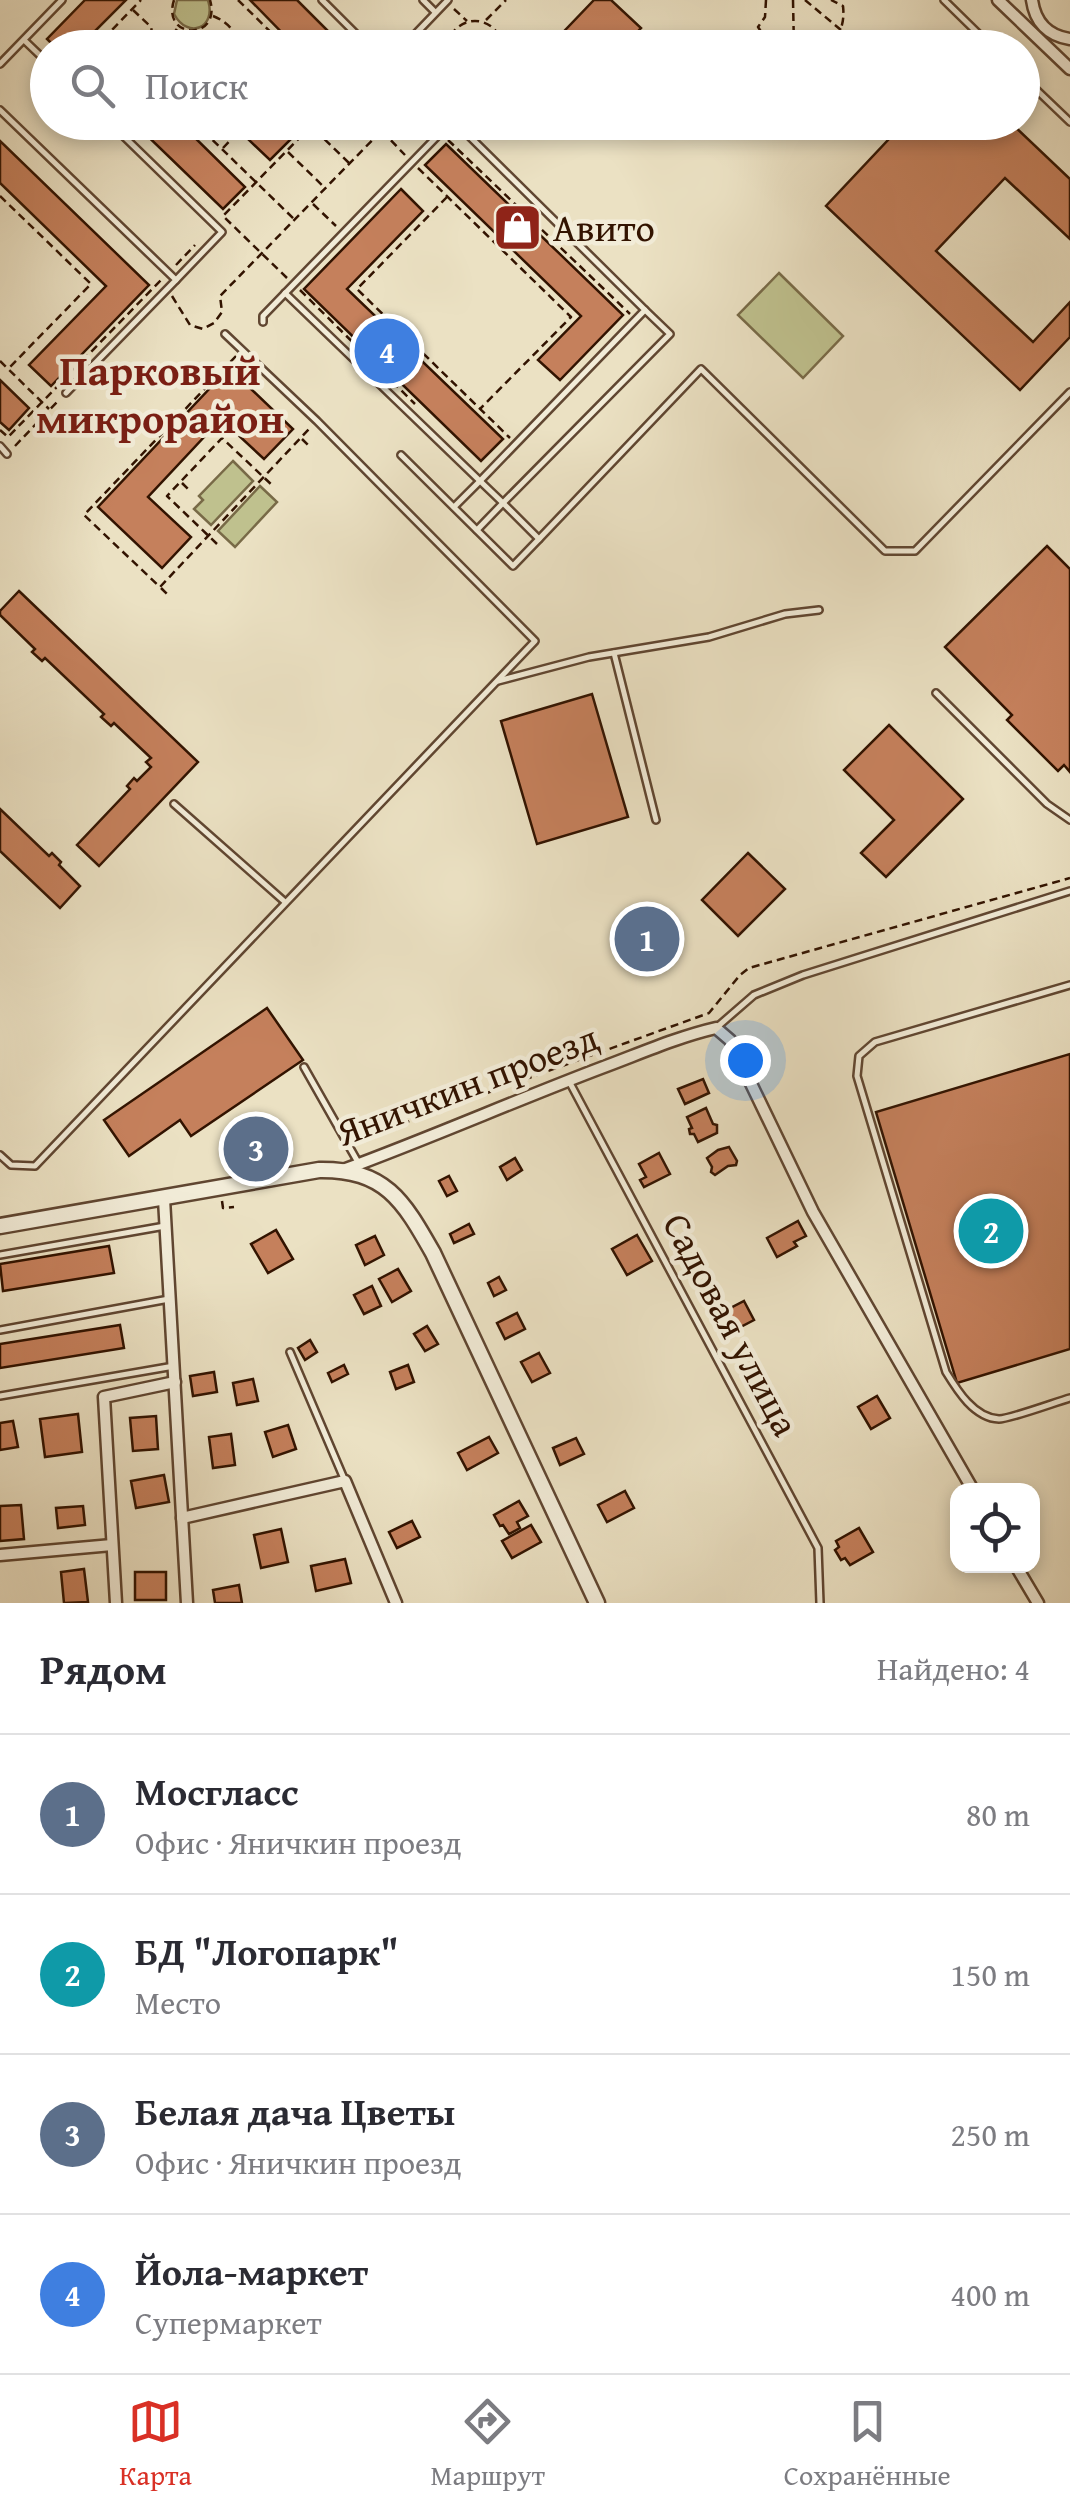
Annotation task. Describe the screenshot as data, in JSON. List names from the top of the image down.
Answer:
{
  "streets": {
    "street": ["Яничкин проезд"],
    "lane": ["Садовая улица"]
  },
  "crossings": [
    ["Яничкин проезд", "Садовая улица"]
  ],
  "districts": ["Парковый микрорайон"],
  "places": {
    "shop": ["Авито"]
  },
  "page": {
    "search": "Поиск",
    "pins": [
      "4",
      "1",
      "3",
      "2"
    ],
    "heading": ["Рядом", "Найдено: 4"],
    "list": [
      {
        "mark": "1",
        "name": "Мосгласс",
        "note": "Офис · Яничкин проезд",
        "value": "80 m"
      },
      {
        "mark": "2",
        "name": "БД \"Логопарк\"",
        "note": "Место",
        "value": "150 m"
      },
      {
        "mark": "3",
        "name": "Белая дача Цветы",
        "note": "Офис · Яничкин проезд",
        "value": "250 m"
      },
      {
        "mark": "4",
        "name": "Йола-маркет",
        "note": "Супермаркет",
        "value": "400 m"
      }
    ],
    "nav": ["Карта", "Маршрут", "Сохранённые"]
  }
}
